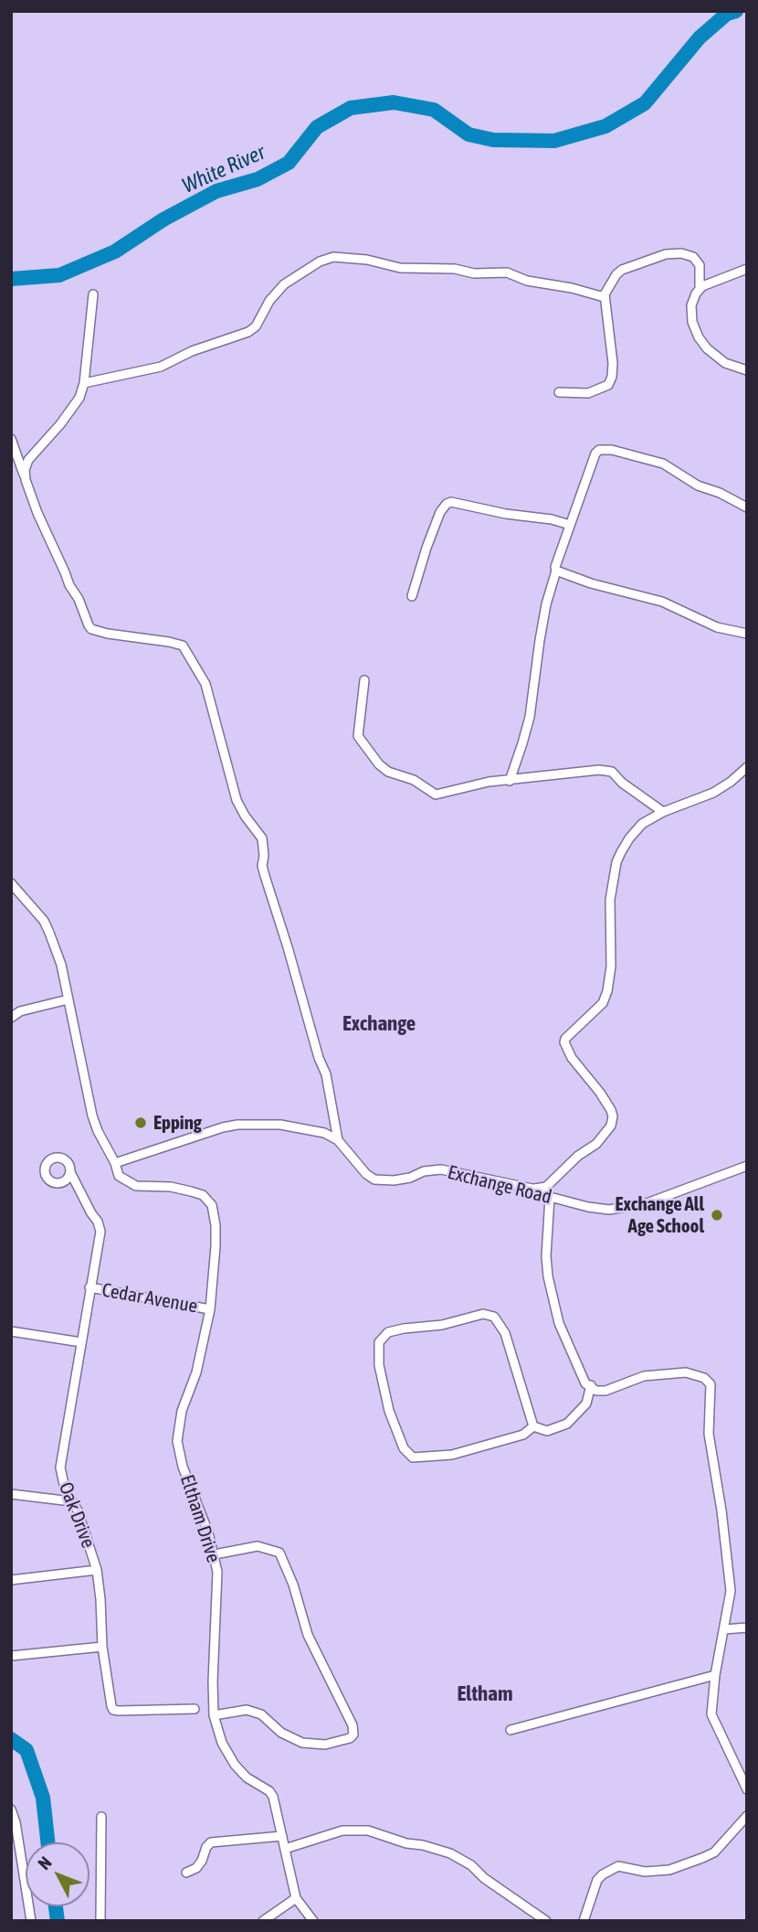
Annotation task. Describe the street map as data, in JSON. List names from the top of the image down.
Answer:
{
  "streets": {
    "street": [
      "Exchange Road",
      "Cedar Avenue",
      "Oak Drive",
      "Eltham Drive"
    ]
  },
  "crossings": [
    ["Cedar Avenue", "Oak Drive"],
    ["Cedar Avenue", "Eltham Drive"]
  ],
  "districts": ["Exchange", "Eltham"],
  "water": ["White River"],
  "places": ["Epping", "Exchange All Age School"],
  "north": "top left"
}
